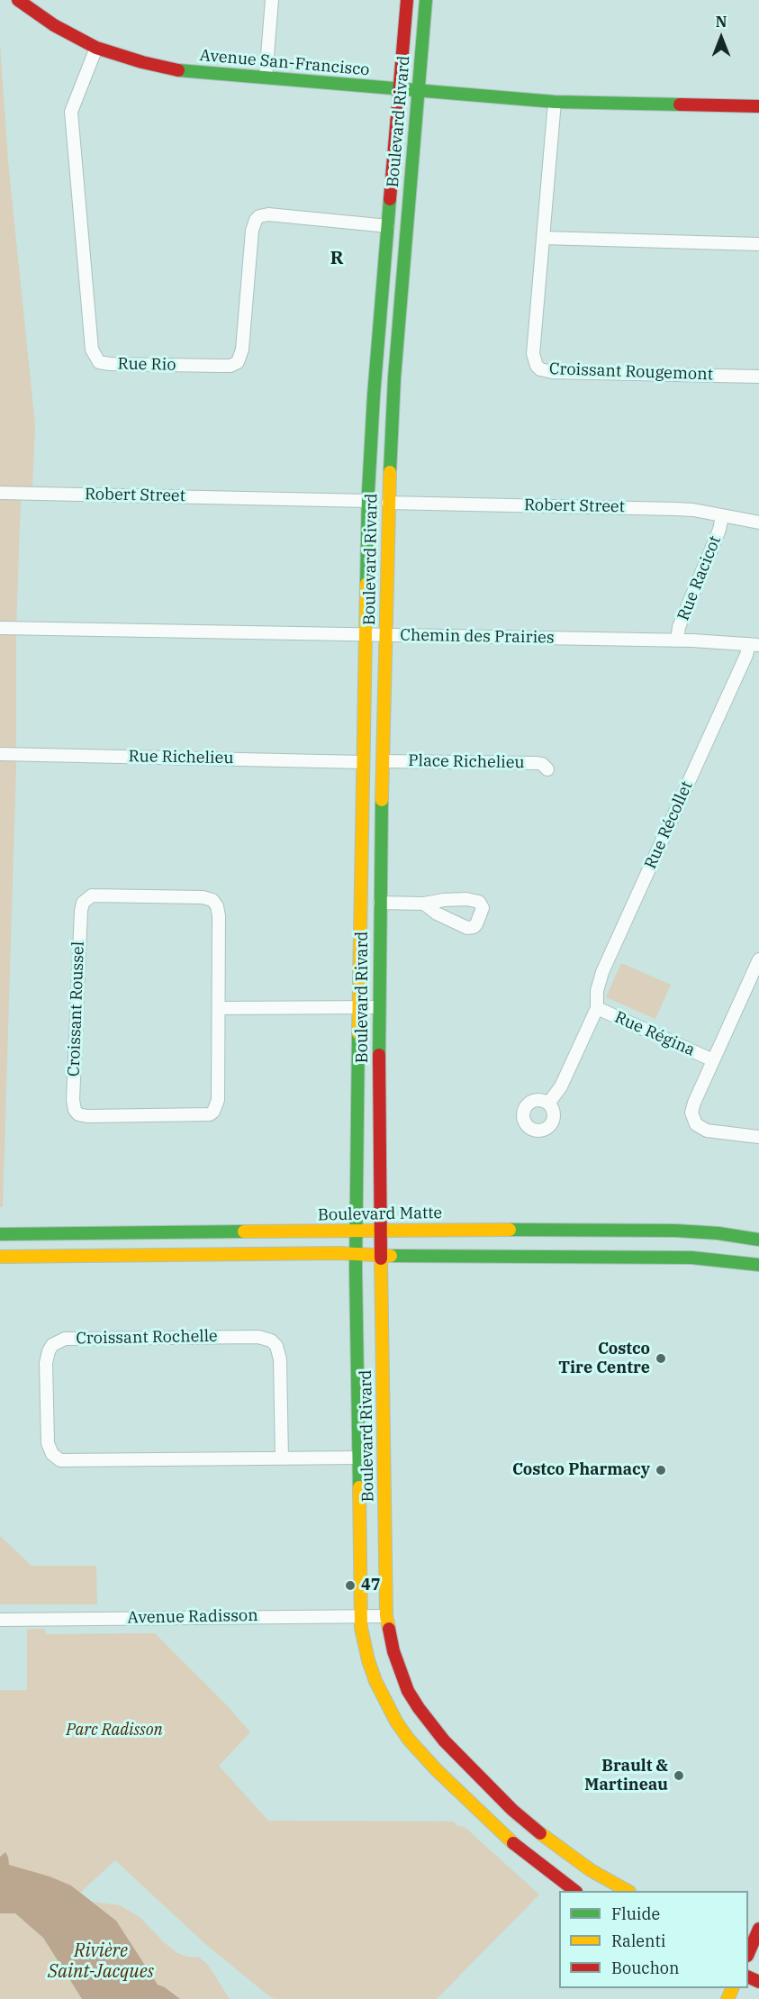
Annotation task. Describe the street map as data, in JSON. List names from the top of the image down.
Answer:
{
  "streets": {
    "street": [
      "Avenue San-Francisco",
      "Boulevard Rivard",
      "Rue Rio",
      "Croissant Rougemont",
      "Robert Street",
      "Rue Racicot",
      "Chemin des Prairies",
      "Rue Richelieu",
      "Place Richelieu",
      "Rue Récollet",
      "Croissant Roussel",
      "Rue Régina",
      "Boulevard Matte",
      "Croissant Rochelle",
      "Avenue Radisson"
    ]
  },
  "crossings": [
    ["Avenue San-Francisco", "Boulevard Rivard"],
    ["Avenue San-Francisco", "Rue Rio"],
    ["Avenue San-Francisco", "Croissant Rougemont"],
    ["Boulevard Rivard", "Rue Rio"],
    ["Boulevard Rivard", "Robert Street"],
    ["Boulevard Rivard", "Chemin des Prairies"],
    ["Boulevard Rivard", "Rue Richelieu"],
    ["Boulevard Rivard", "Place Richelieu"],
    ["Boulevard Rivard", "Boulevard Matte"],
    ["Boulevard Rivard", "Croissant Rochelle"],
    ["Boulevard Rivard", "Avenue Radisson"],
    ["Robert Street", "Rue Racicot"],
    ["Rue Racicot", "Chemin des Prairies"],
    ["Chemin des Prairies", "Rue Récollet"],
    ["Rue Récollet", "Rue Régina"]
  ],
  "districts": ["R"],
  "water": ["Rivière Saint-Jacques"],
  "parks": ["Parc Radisson"],
  "places": [
    "Costco Tire Centre",
    "Costco Pharmacy",
    "47",
    "Brault & Martineau"
  ],
  "legend": ["Fluide", "Ralenti", "Bouchon"],
  "north": "top"
}
